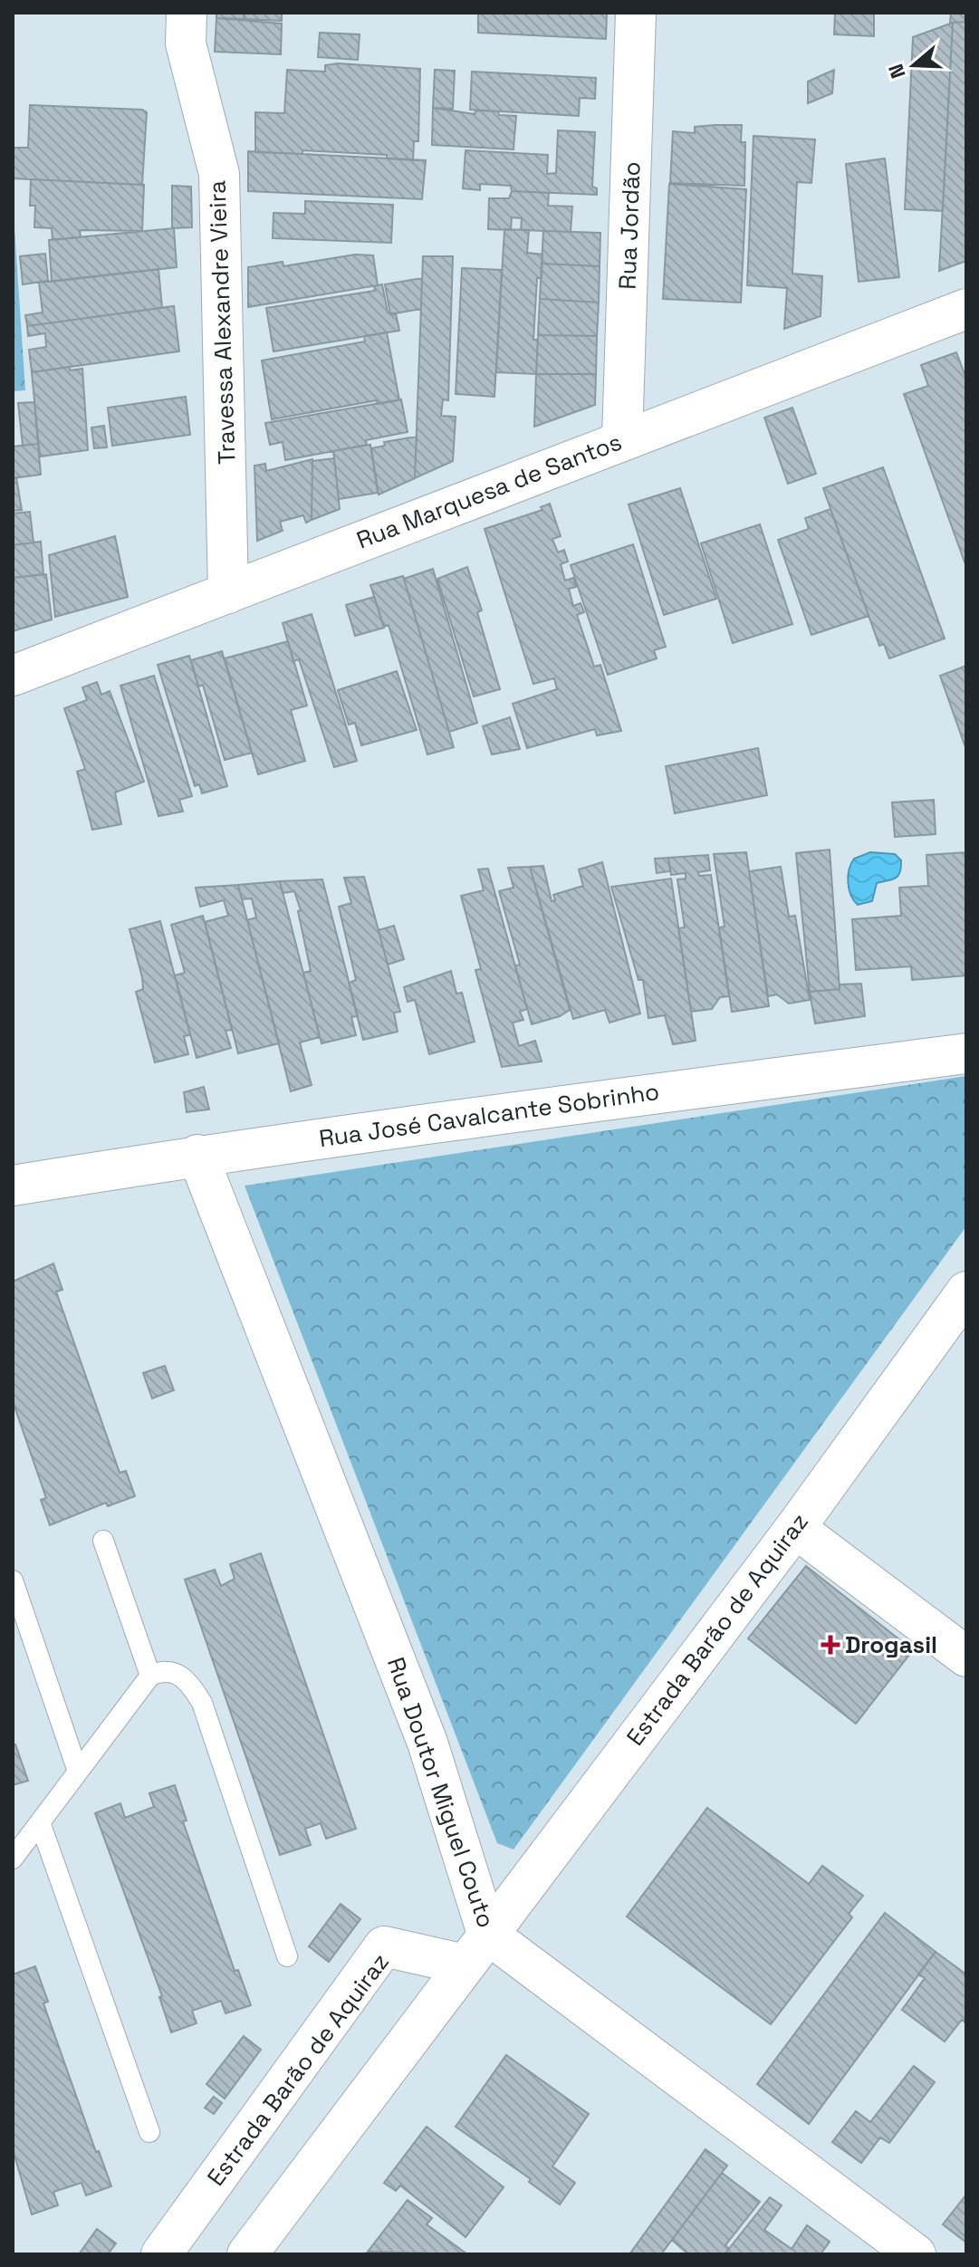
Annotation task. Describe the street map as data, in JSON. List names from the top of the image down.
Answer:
{
  "streets": {
    "street": [
      "Rua Jordão",
      "Travessa Alexandre Vieira",
      "Rua Marquesa de Santos",
      "Rua José Cavalcante Sobrinho",
      "Estrada Barão de Aquiraz",
      "Rua Doutor Miguel Couto"
    ]
  },
  "crossings": [
    ["Rua Jordão", "Rua Marquesa de Santos"],
    ["Travessa Alexandre Vieira", "Rua Marquesa de Santos"],
    ["Rua José Cavalcante Sobrinho", "Rua Doutor Miguel Couto"],
    ["Estrada Barão de Aquiraz", "Rua Doutor Miguel Couto"]
  ],
  "places": {
    "health": ["Drogasil"]
  },
  "north": "left"
}
